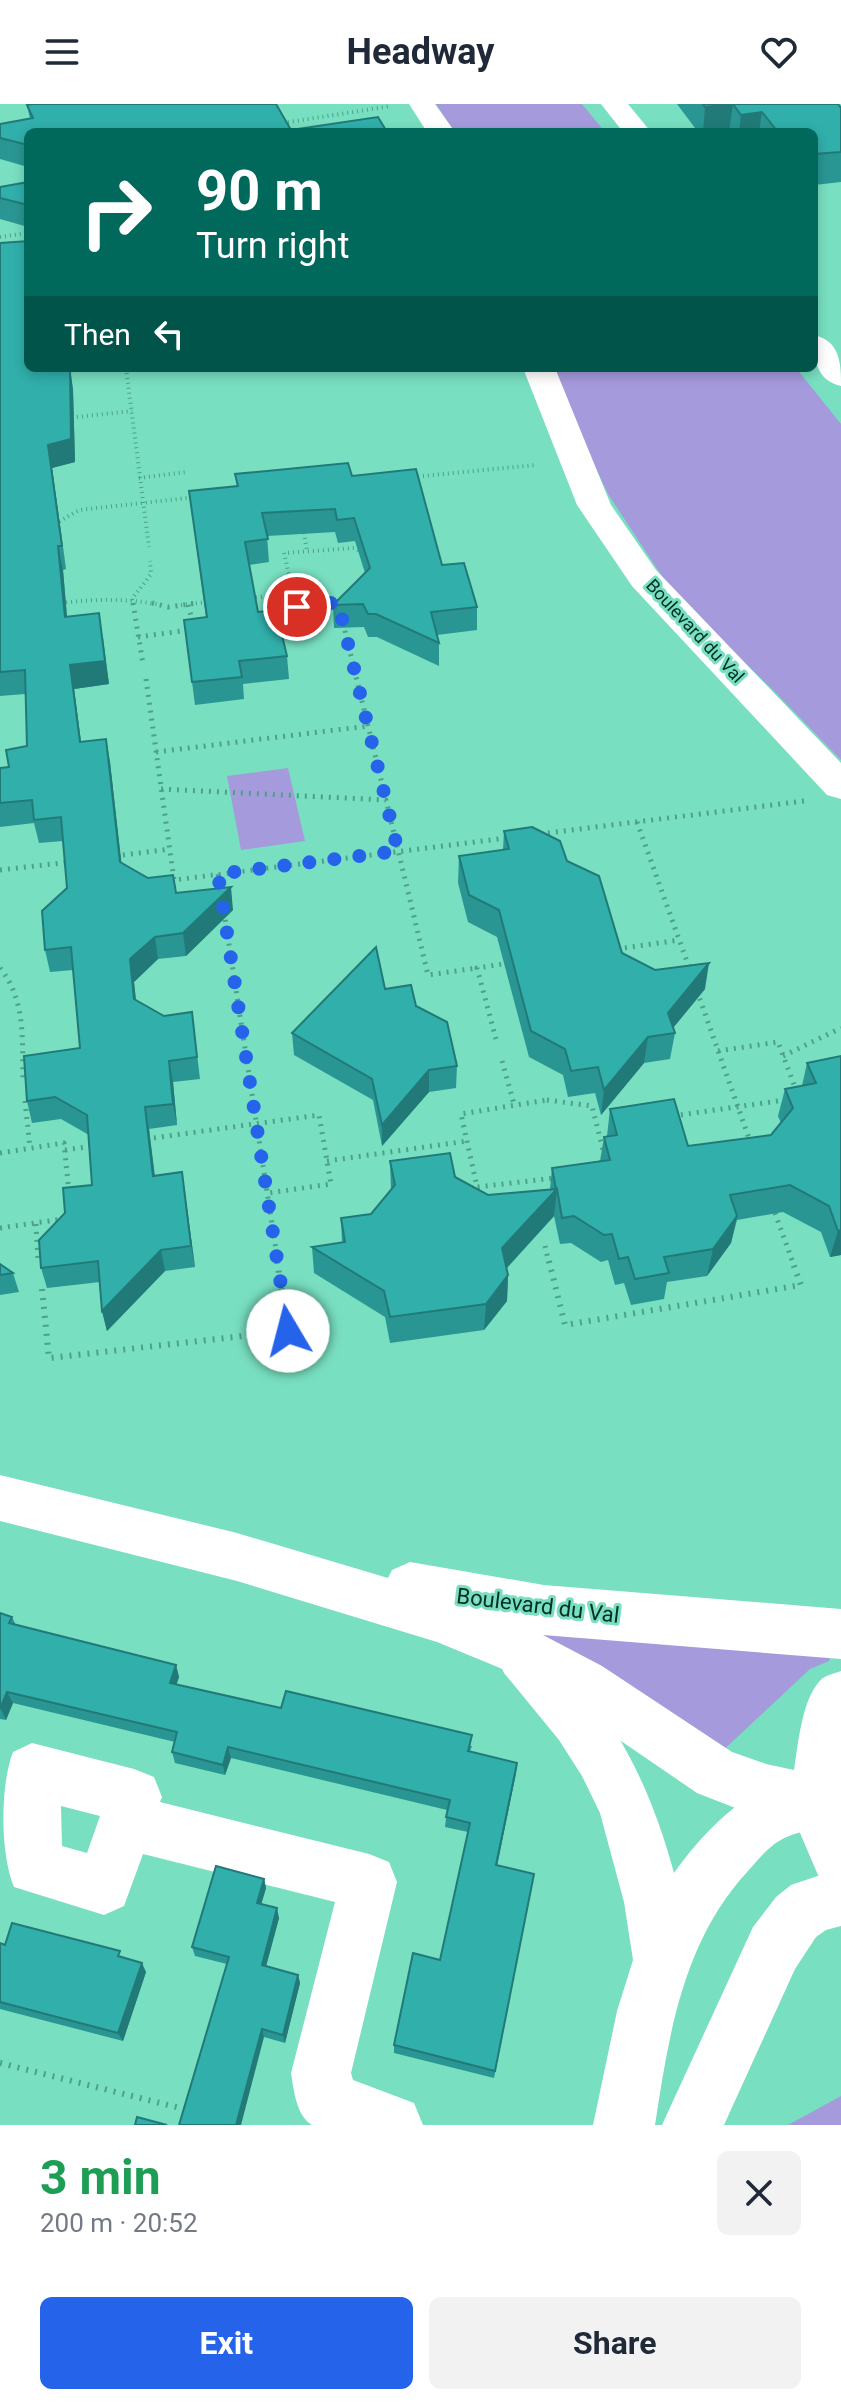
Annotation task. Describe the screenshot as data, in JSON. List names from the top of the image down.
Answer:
{
  "streets": {
    "street": ["Boulevard du Val"]
  },
  "page": {
    "header": "Headway",
    "turn": ["90 m", "Turn right"],
    "then": "Then",
    "heading": ["3 min", "200 m · 20:52"],
    "buttons": ["Exit", "Share"]
  }
}
